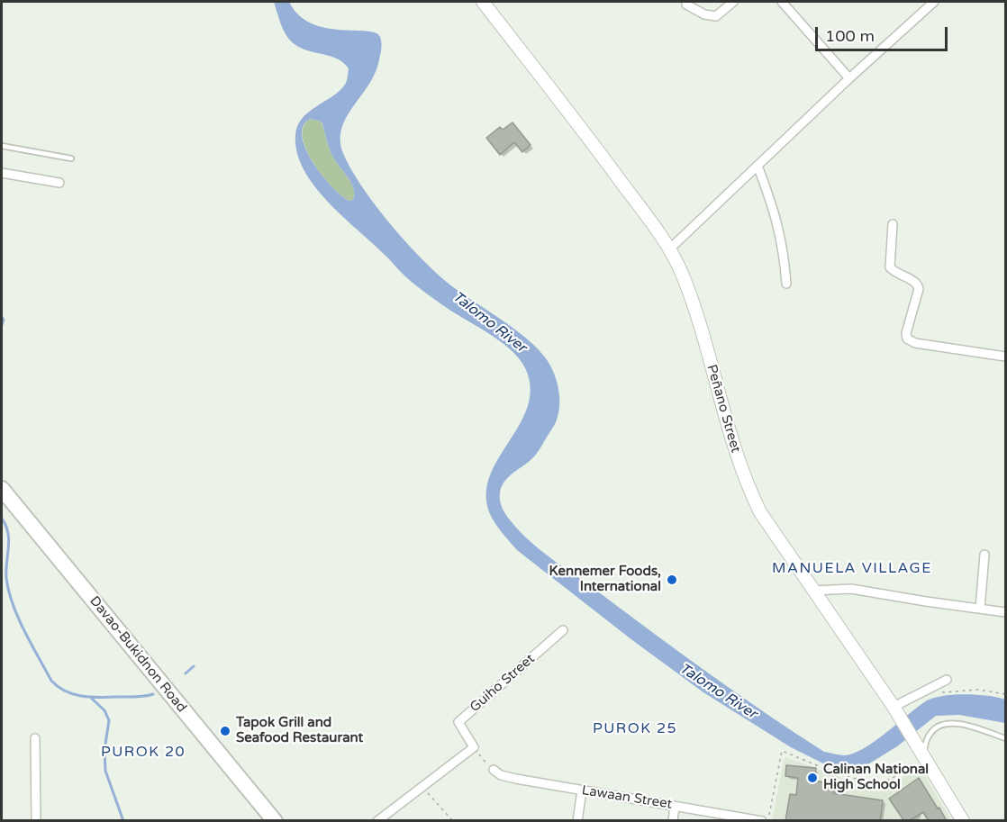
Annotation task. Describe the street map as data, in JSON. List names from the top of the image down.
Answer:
{
  "streets": {
    "highway": ["Davao-Bukidnon Road"],
    "street": ["Peñano Street", "Guiho Street", "Lawaan Street"]
  },
  "districts": ["MANUELA VILLAGE", "PUROK 25", "PUROK 20"],
  "water": ["Talomo River"],
  "places": ["Kennemer Foods, International", "Tapok Grill and Seafood Restaurant", "Calinan National High School"],
  "scale_bar": "100 m"
}
